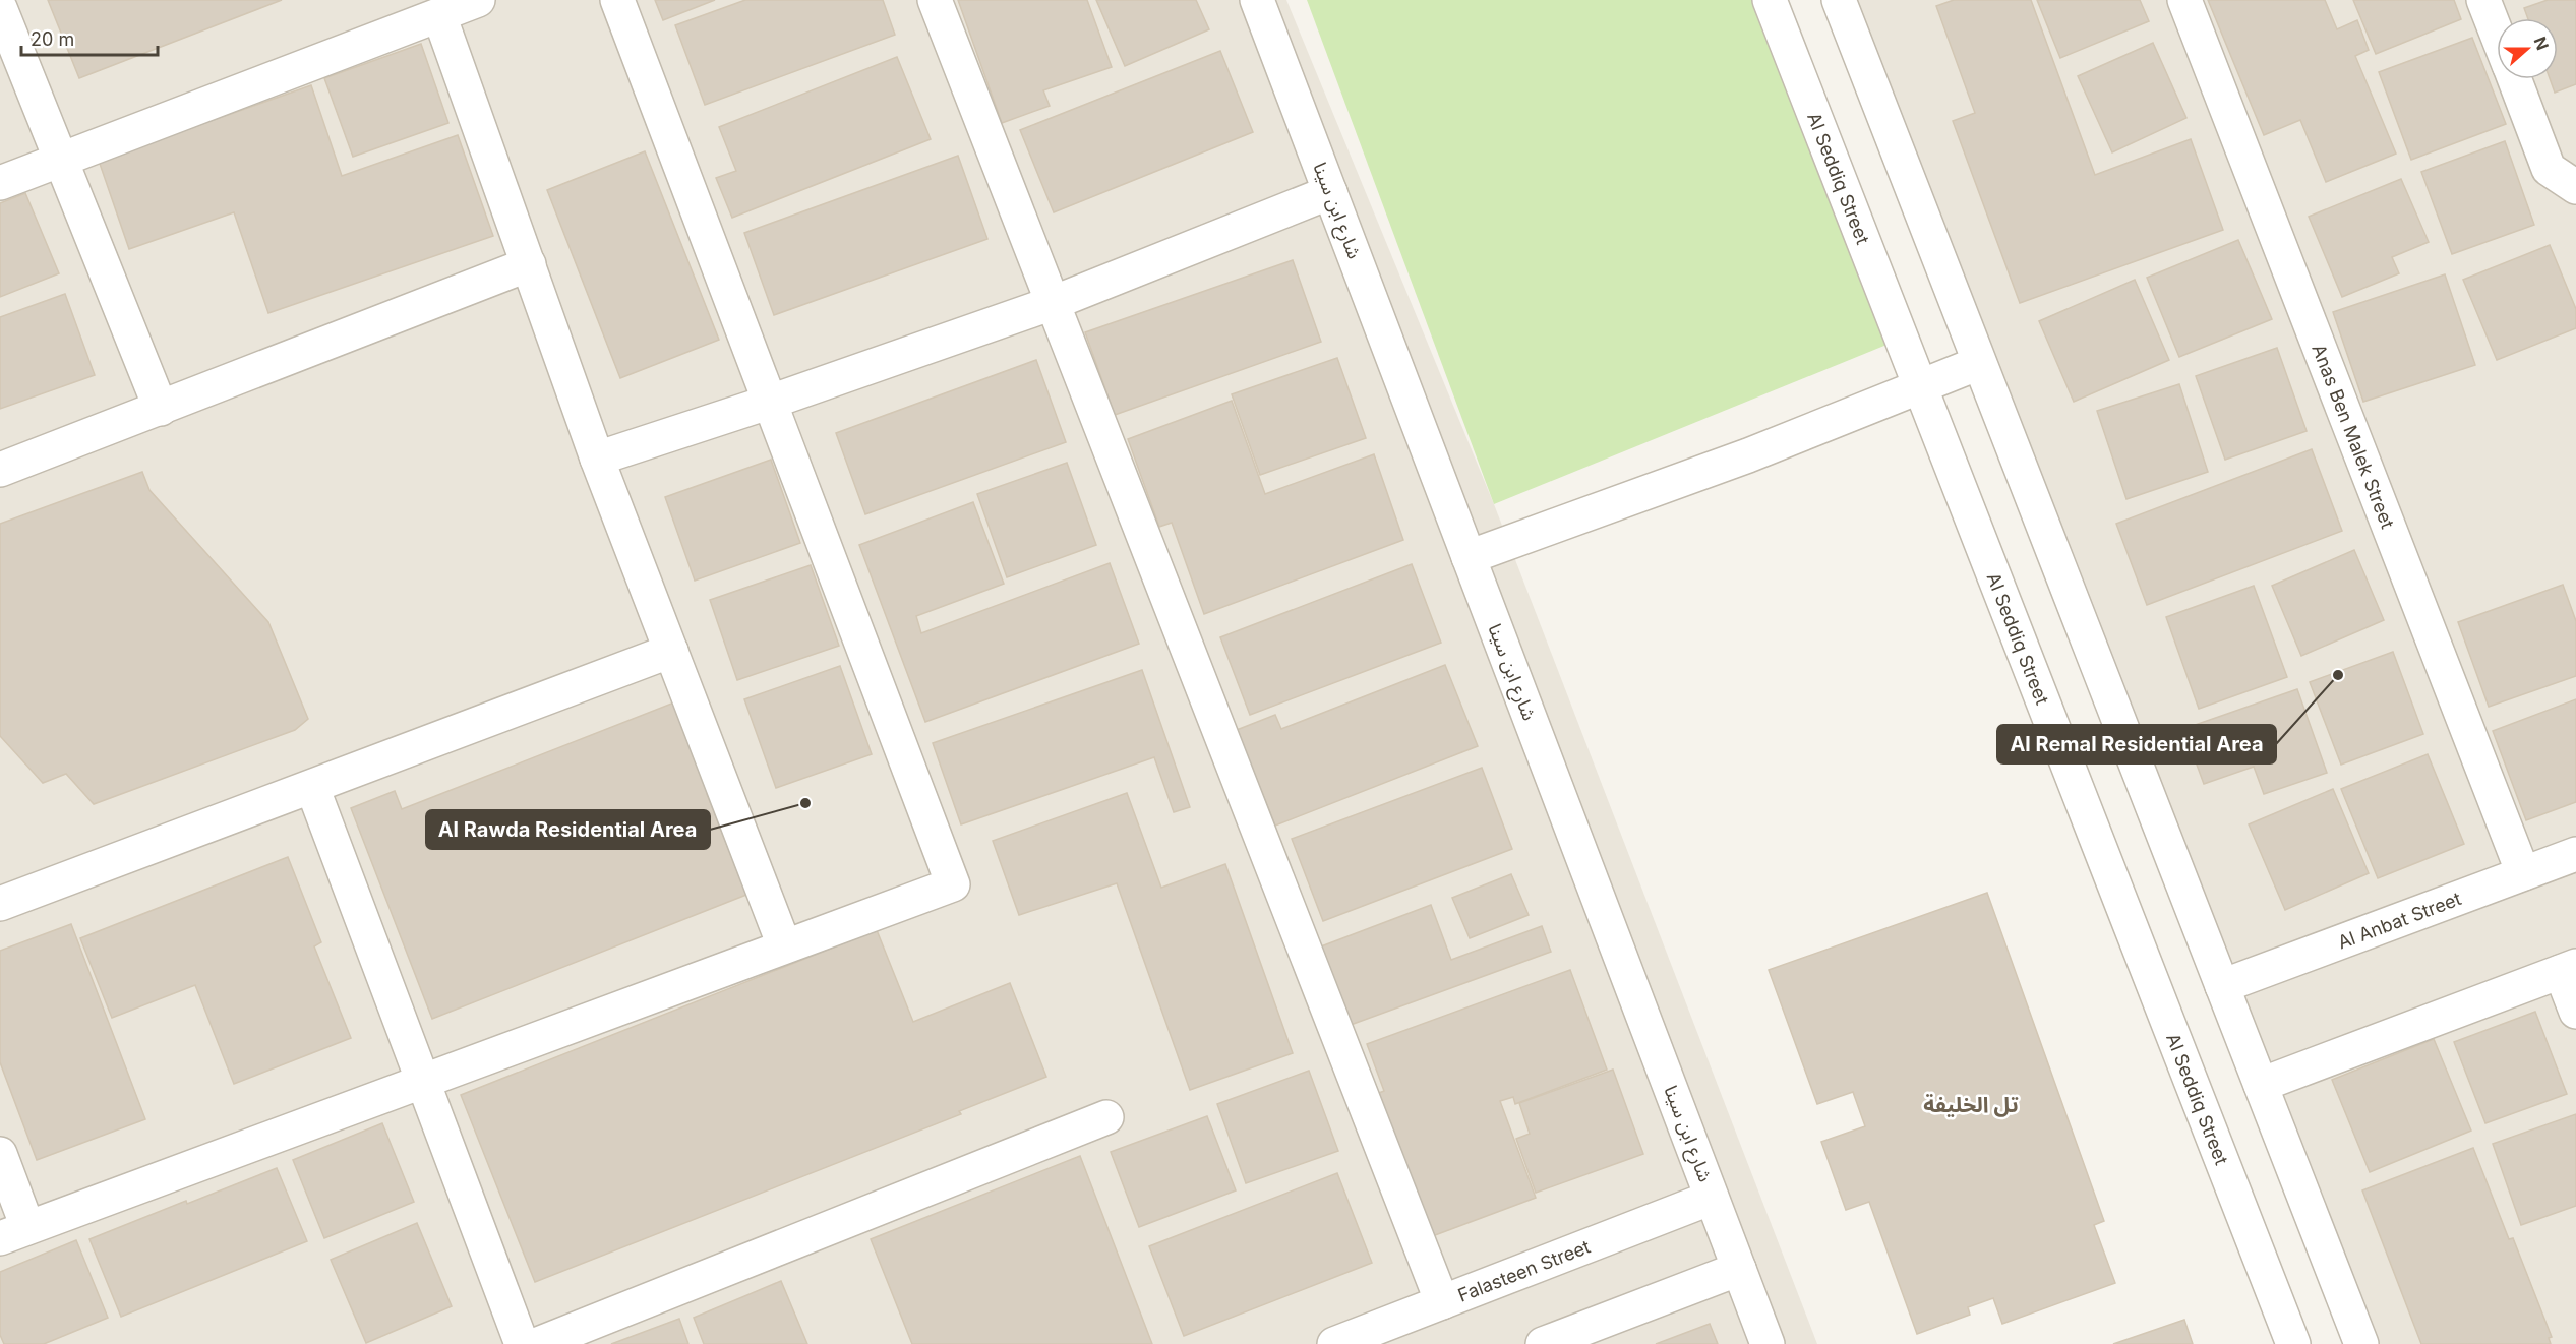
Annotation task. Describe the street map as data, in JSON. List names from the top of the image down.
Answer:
{
  "streets": {
    "street": [
      "Al Seddiq Street",
      "شارع ابن سينا",
      "Anas Ben Malek Street",
      "Al Anbat Street",
      "Falasteen Street"
    ]
  },
  "crossings": [
    ["شارع ابن سينا", "Falasteen Street"],
    ["Anas Ben Malek Street", "Al Anbat Street"]
  ],
  "districts": ["تل الخليفة"],
  "places": ["Al Remal Residential Area", "Al Rawda Residential Area"],
  "scale_bar": "20 m",
  "north": "right"
}
